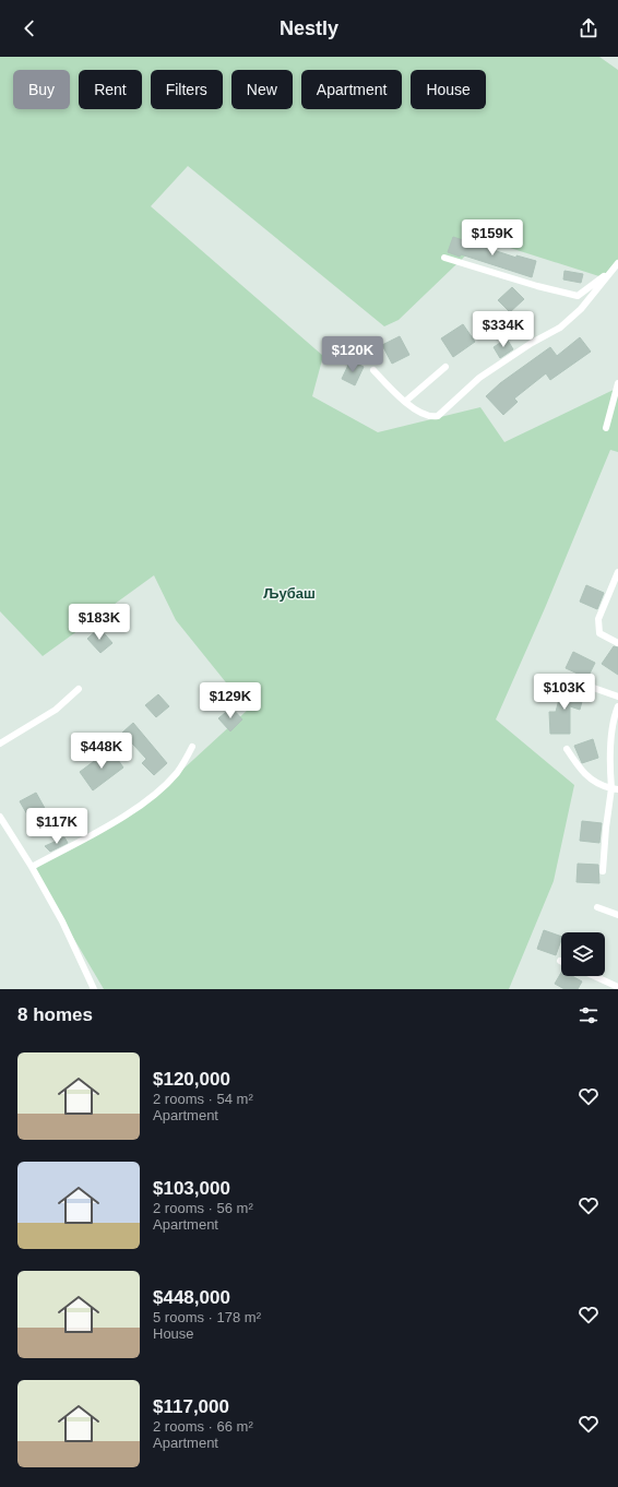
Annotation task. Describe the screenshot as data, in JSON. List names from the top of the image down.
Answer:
{
  "districts": ["Љубаш"],
  "page": {
    "header": "Nestly",
    "chip": [
      "Buy",
      "Rent",
      "Filters",
      "New",
      "Apartment",
      "House"
    ],
    "price": [
      "$159K",
      "$334K",
      "$120K",
      "$183K",
      "$103K",
      "$129K",
      "$448K",
      "$117K"
    ],
    "heading": "8 homes",
    "list": [
      {
        "name": "$120,000",
        "note": "2 rooms · 54 m² · Apartment"
      },
      {
        "name": "$103,000",
        "note": "2 rooms · 56 m² · Apartment"
      },
      {
        "name": "$448,000",
        "note": "5 rooms · 178 m² · House"
      },
      {
        "name": "$117,000",
        "note": "2 rooms · 66 m² · Apartment"
      }
    ]
  }
}
